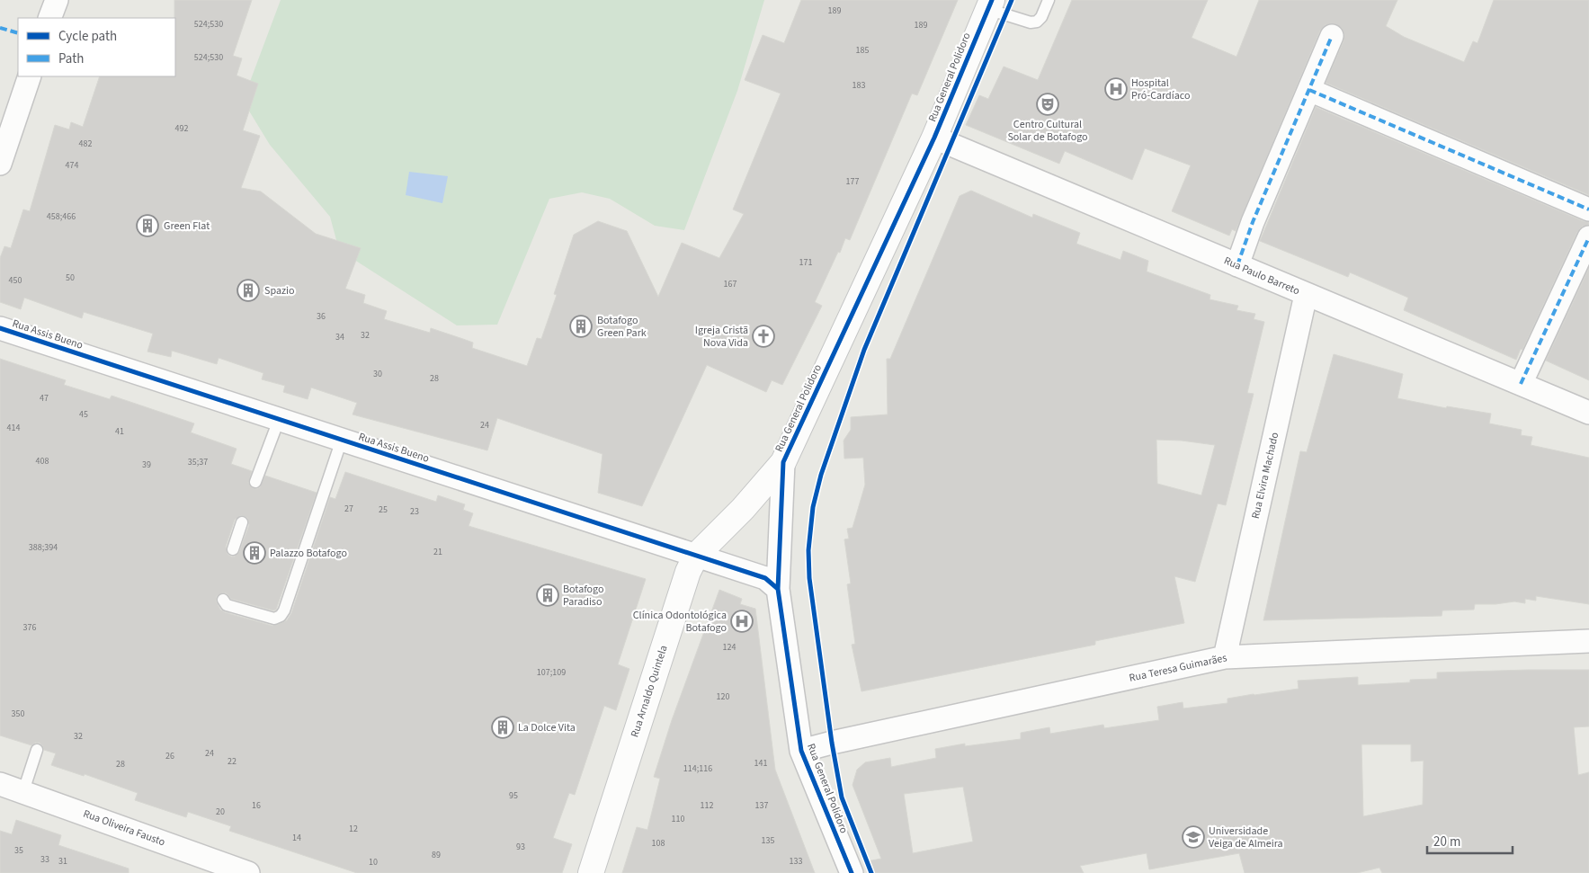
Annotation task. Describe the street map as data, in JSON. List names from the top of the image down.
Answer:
{
  "streets": {
    "main road": ["Rua General Polidoro", "Rua Arnaldo Quintela"],
    "street": [
      "Rua Paulo Barreto",
      "Rua Assis Bueno",
      "Rua Elvira Machado",
      "Rua Teresa Guimarães",
      "Rua Oliveira Fausto"
    ]
  },
  "crossings": [
    ["Rua General Polidoro", "Rua Paulo Barreto"],
    ["Rua General Polidoro", "Rua Assis Bueno"],
    ["Rua General Polidoro", "Rua Teresa Guimarães"],
    ["Rua General Polidoro", "Rua Arnaldo Quintela"],
    ["Rua Paulo Barreto", "Rua Elvira Machado"],
    ["Rua Assis Bueno", "Rua Arnaldo Quintela"],
    ["Rua Elvira Machado", "Rua Teresa Guimarães"]
  ],
  "places": {
    "hospital": ["Hospital Pró-Cardíaco", "Clínica Odontológica Botafogo"],
    "theatre": ["Centro Cultural Solar de Botafogo"],
    "building": [
      "Green Flat",
      "Spazio",
      "Botafogo Green Park",
      "Palazzo Botafogo",
      "Botafogo Paradiso",
      "La Dolce Vita"
    ],
    "church": ["Igreja Cristã Nova Vida"],
    "school or university": ["Universidade Veiga de Almeira"]
  },
  "house_numbers": [
    "189",
    "524;530",
    "189",
    "185",
    "524;530",
    "183",
    "492",
    "482",
    "474",
    "177",
    "458;466",
    "171",
    "50",
    "450",
    "167",
    "36",
    "32",
    "34",
    "30",
    "28",
    "47",
    "45",
    "24",
    "414",
    "41",
    "408",
    "35;37",
    "39",
    "27",
    "25",
    "23",
    "388;394",
    "21",
    "376",
    "124",
    "107;109",
    "120",
    "350",
    "32",
    "24",
    "26",
    "22",
    "141",
    "28",
    "114;116",
    "95",
    "16",
    "112",
    "137",
    "20",
    "110",
    "12",
    "14",
    "135",
    "108",
    "93",
    "35",
    "89",
    "33",
    "31",
    "133",
    "10"
  ],
  "legend": ["Cycle path", "Path"],
  "scale_bar": "20 m"
}
